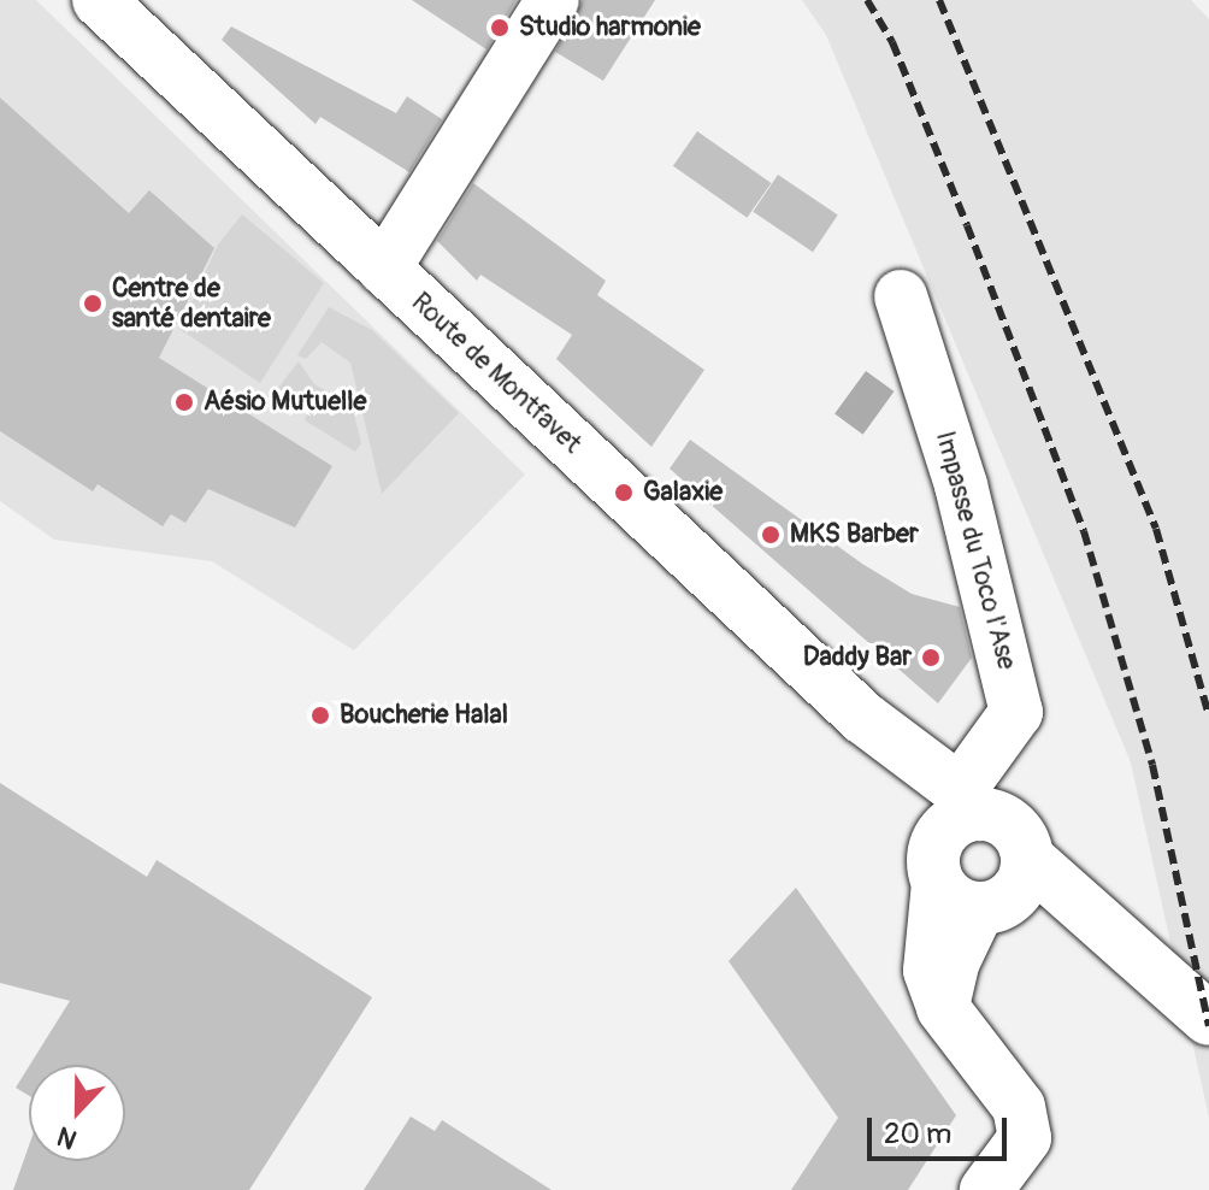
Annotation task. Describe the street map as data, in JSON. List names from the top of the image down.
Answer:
{
  "streets": {
    "main road": ["Route de Montfavet", "Impasse du Toco l'Ase"]
  },
  "crossings": [
    ["Route de Montfavet", "Impasse du Toco l'Ase"]
  ],
  "places": [
    "Studio harmonie",
    "Centre de santé dentaire",
    "Aésio Mutuelle",
    "Galaxie",
    "MKS Barber",
    "Daddy Bar",
    "Boucherie Halal"
  ],
  "scale_bar": "20 m",
  "north": "bottom"
}
